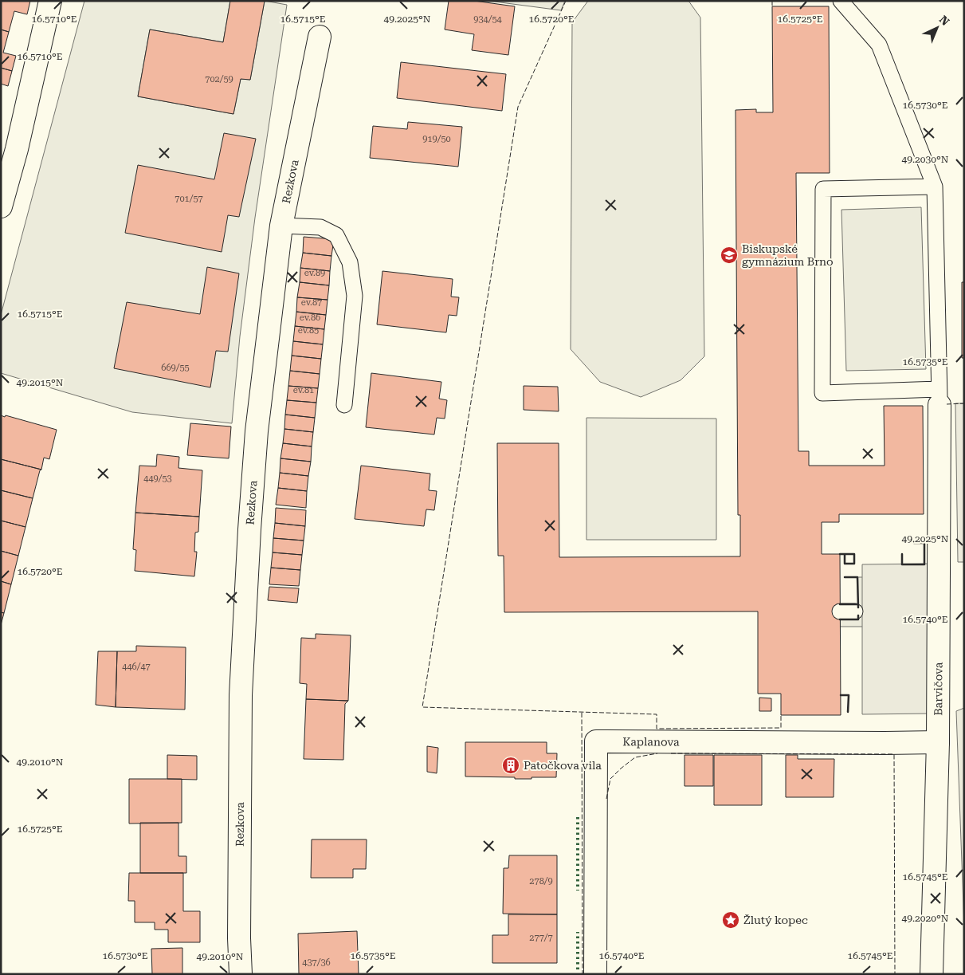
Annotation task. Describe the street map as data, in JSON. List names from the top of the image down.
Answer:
{
  "streets": {
    "street": ["Rezkova", "Barvičova", "Kaplanova"]
  },
  "crossings": [
    ["Barvičova", "Kaplanova"]
  ],
  "places": {
    "school or university": ["Biskupské gymnázium Brno"],
    "building": ["Patočkova vila"],
    "place": ["Žlutý kopec"]
  },
  "house_numbers": [
    "934/54",
    "702/59",
    "919/50",
    "701/57",
    "ev.89",
    "ev.87",
    "ev.86",
    "ev.85",
    "669/55",
    "ev.81",
    "449/53",
    "446/47",
    "278/9",
    "277/7",
    "437/36"
  ],
  "north": "top right",
  "coordinates": [
    "49.2025°N",
    "16.5710°E",
    "16.5715°E",
    "16.5720°E",
    "16.5725°E",
    "16.5730°E",
    "49.2030°N",
    "16.5735°E",
    "49.2015°N",
    "16.5740°E",
    "49.2010°N",
    "16.5745°E",
    "49.2020°N"
  ]
}
